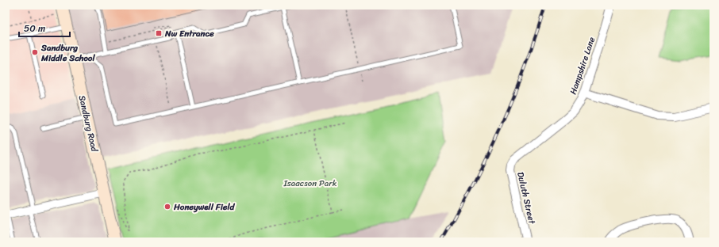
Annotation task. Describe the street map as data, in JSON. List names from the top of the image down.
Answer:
{
  "streets": {
    "street": ["Hampshire Lane", "Sandburg Road", "Duluth Street"]
  },
  "crossings": [
    ["Hampshire Lane", "Duluth Street"]
  ],
  "parks": ["Isaacson Park"],
  "places": {
    "transit": ["Nw Entrance"],
    "other": ["Sandburg Middle School", "Honeywell Field"]
  },
  "scale_bar": "50 m"
}
